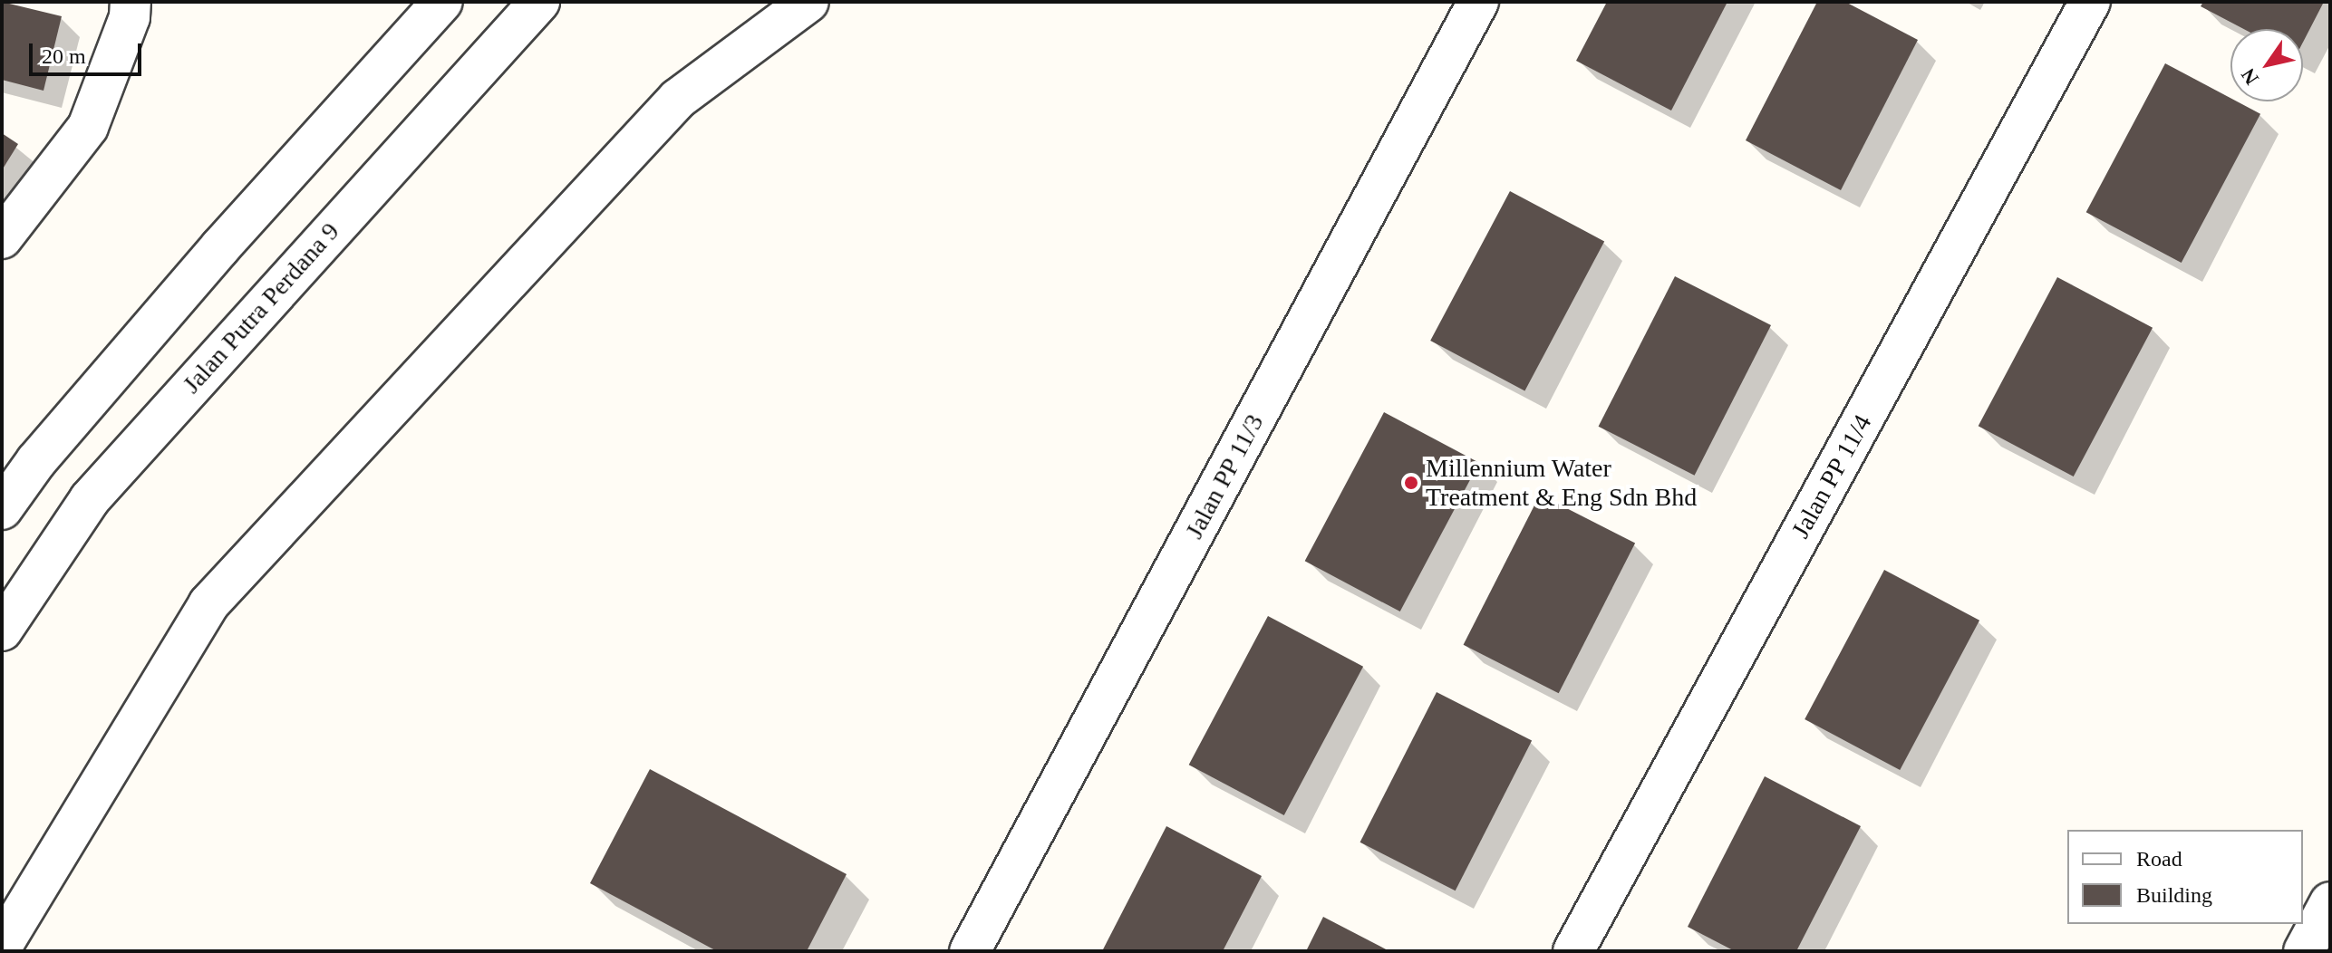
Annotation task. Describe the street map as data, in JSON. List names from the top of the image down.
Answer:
{
  "streets": {
    "street": ["Jalan Putra Perdana 9", "Jalan PP 11/3", "Jalan PP 11/4"]
  },
  "places": ["Millennium Water Treatment & Eng Sdn Bhd"],
  "legend": ["Road", "Building"],
  "scale_bar": "20 m",
  "north": "bottom left"
}
